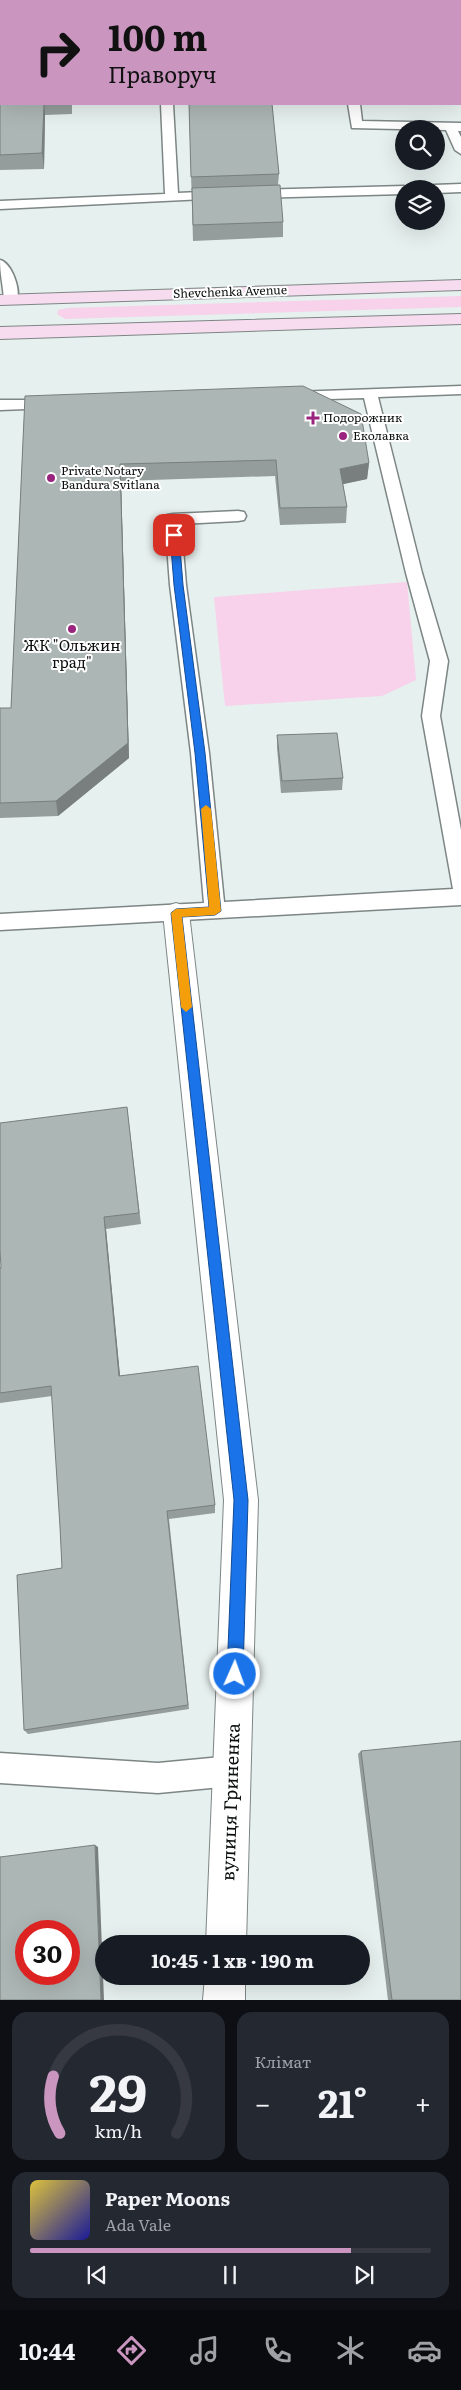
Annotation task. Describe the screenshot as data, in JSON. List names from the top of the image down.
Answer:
{
  "streets": {
    "street": ["Shevchenka Avenue", "вулиця Гриненка"]
  },
  "places": {
    "health": ["Подорожник"],
    "other": ["Еколавка", "Private Notary Bandura Svitlana", "ЖК \"Ольжин град\""]
  },
  "page": {
    "turn": ["100 m", "Праворуч"],
    "limit": "30",
    "trip": "10:45 · 1 хв · 190 m",
    "tile": "Клімат",
    "heat": ["−", "21°", "+"],
    "song": ["Paper Moons", "Ada Vale"],
    "tabs": "10:44",
    "gauge": ["29", "km/h"]
  }
}
